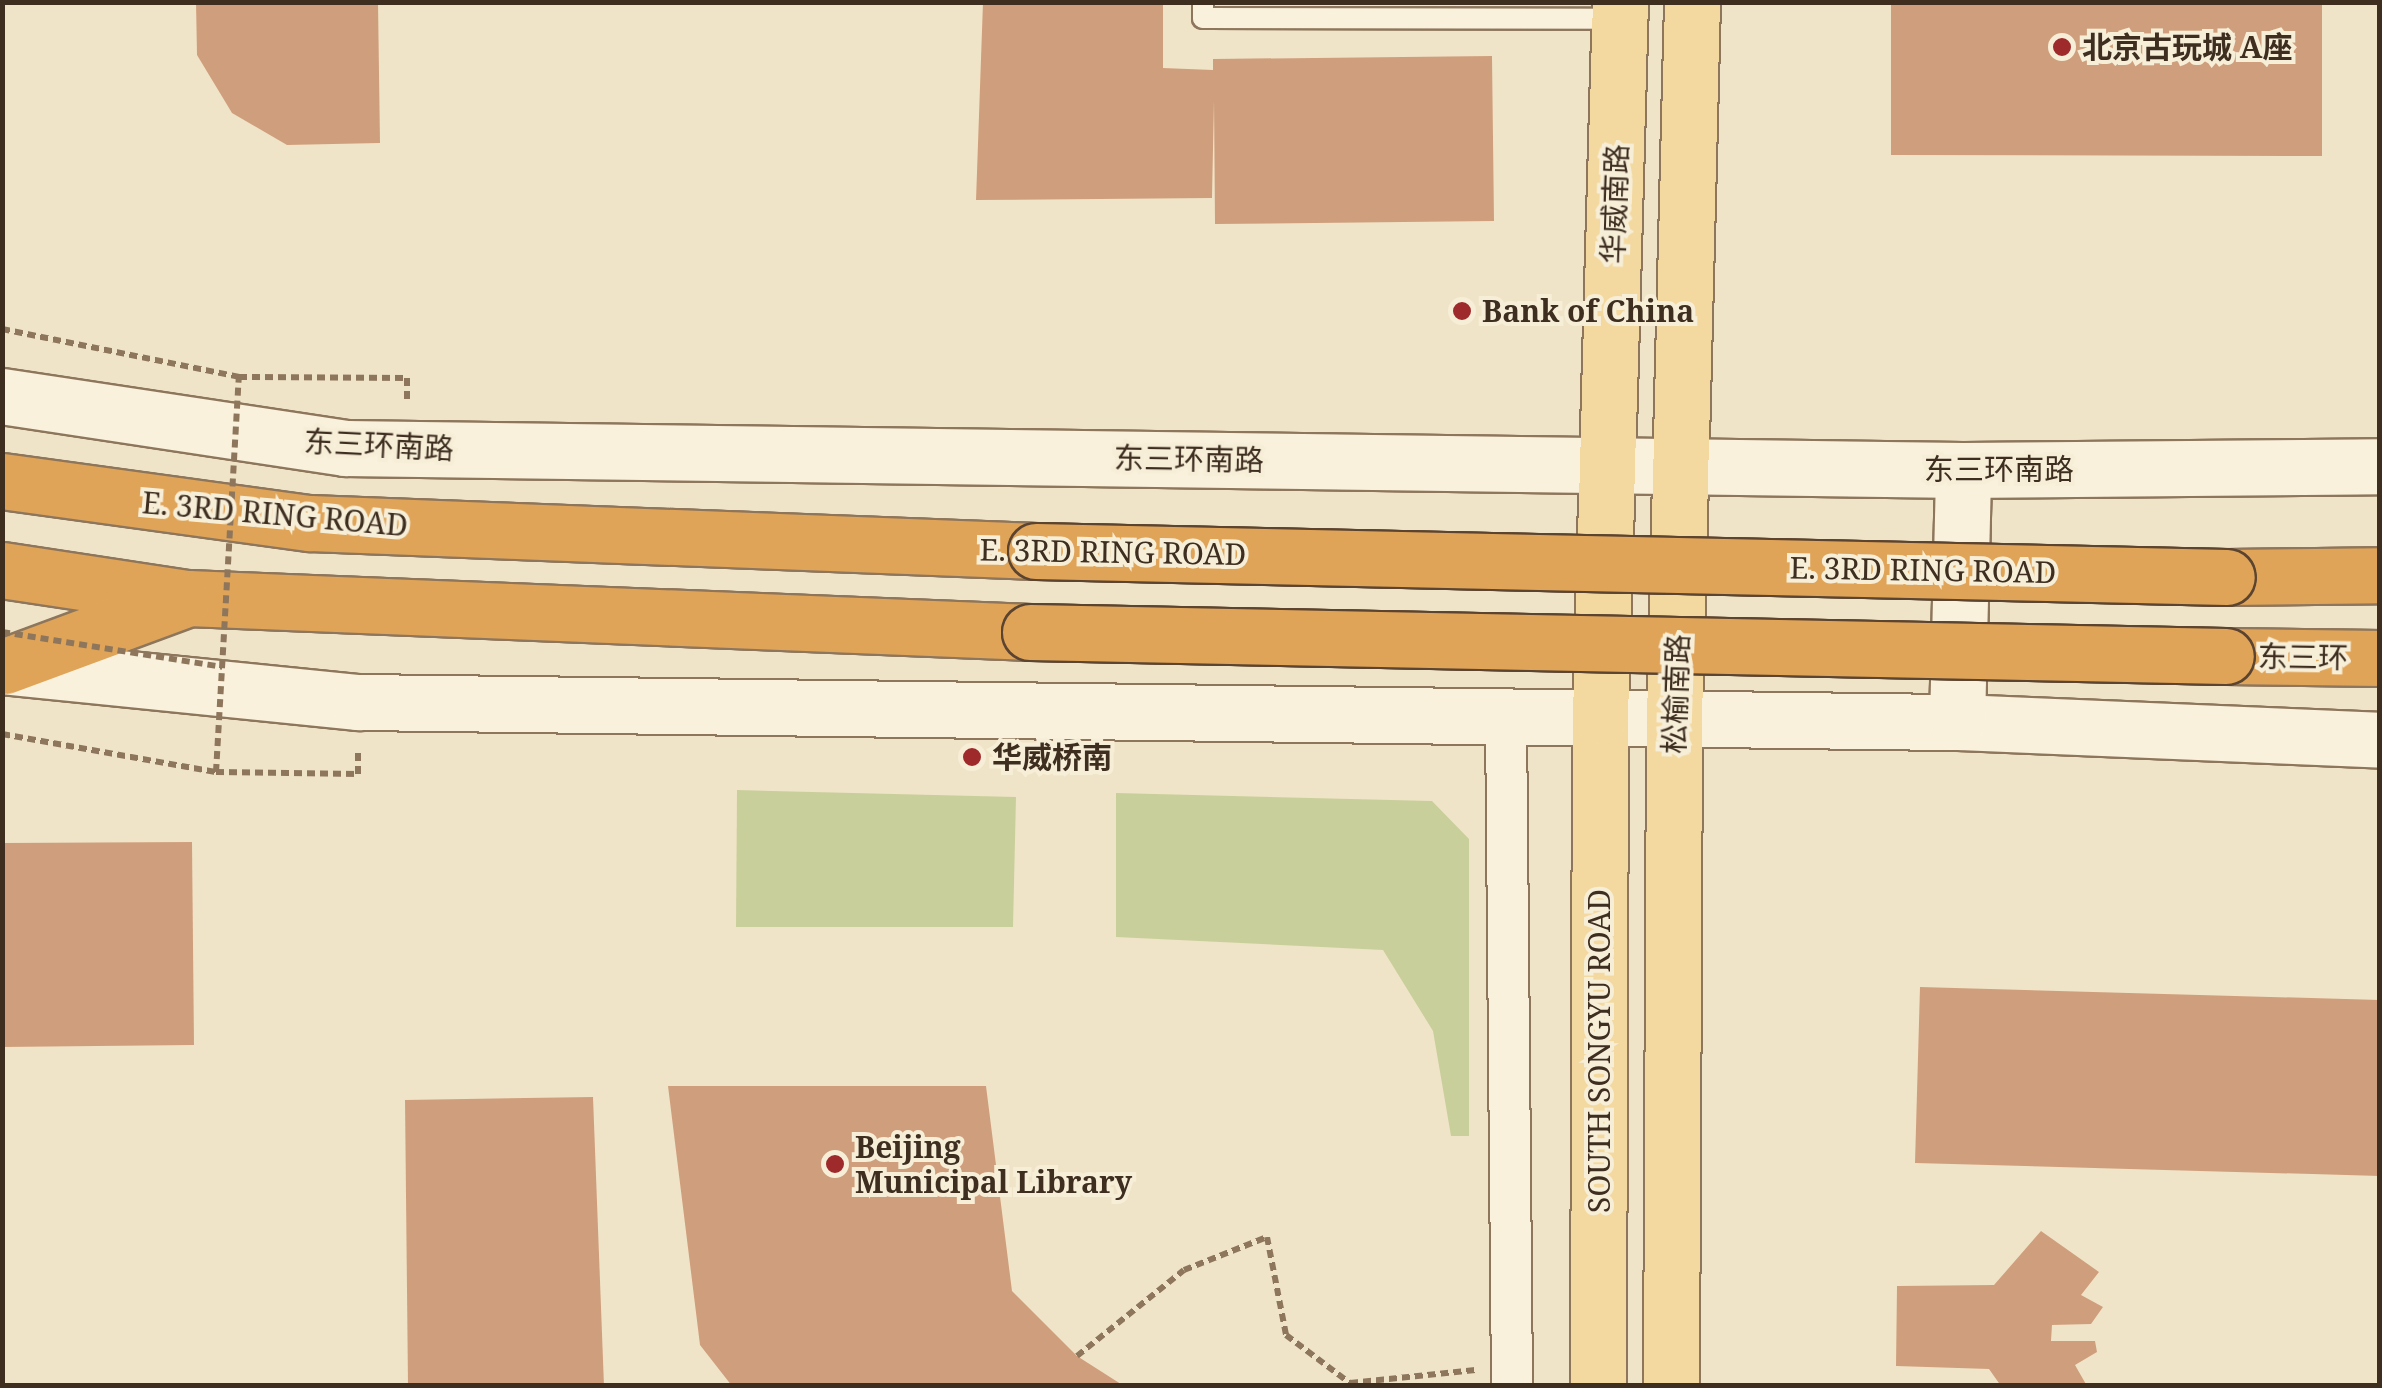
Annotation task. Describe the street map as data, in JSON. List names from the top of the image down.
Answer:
{
  "streets": {
    "highway": ["E. 3RD RING ROAD", "东三环"],
    "main road": ["华威南路", "松榆南路", "SOUTH SONGYU ROAD"],
    "street": ["东三环南路"]
  },
  "crossings": [
    ["华威南路", "东三环南路"],
    ["华威南路", "SOUTH SONGYU ROAD"],
    ["东三环南路", "松榆南路"]
  ],
  "places": [
    "北京古玩城 A座",
    "Bank of China",
    "华威桥南",
    "Beijing Municipal Library"
  ]
}
